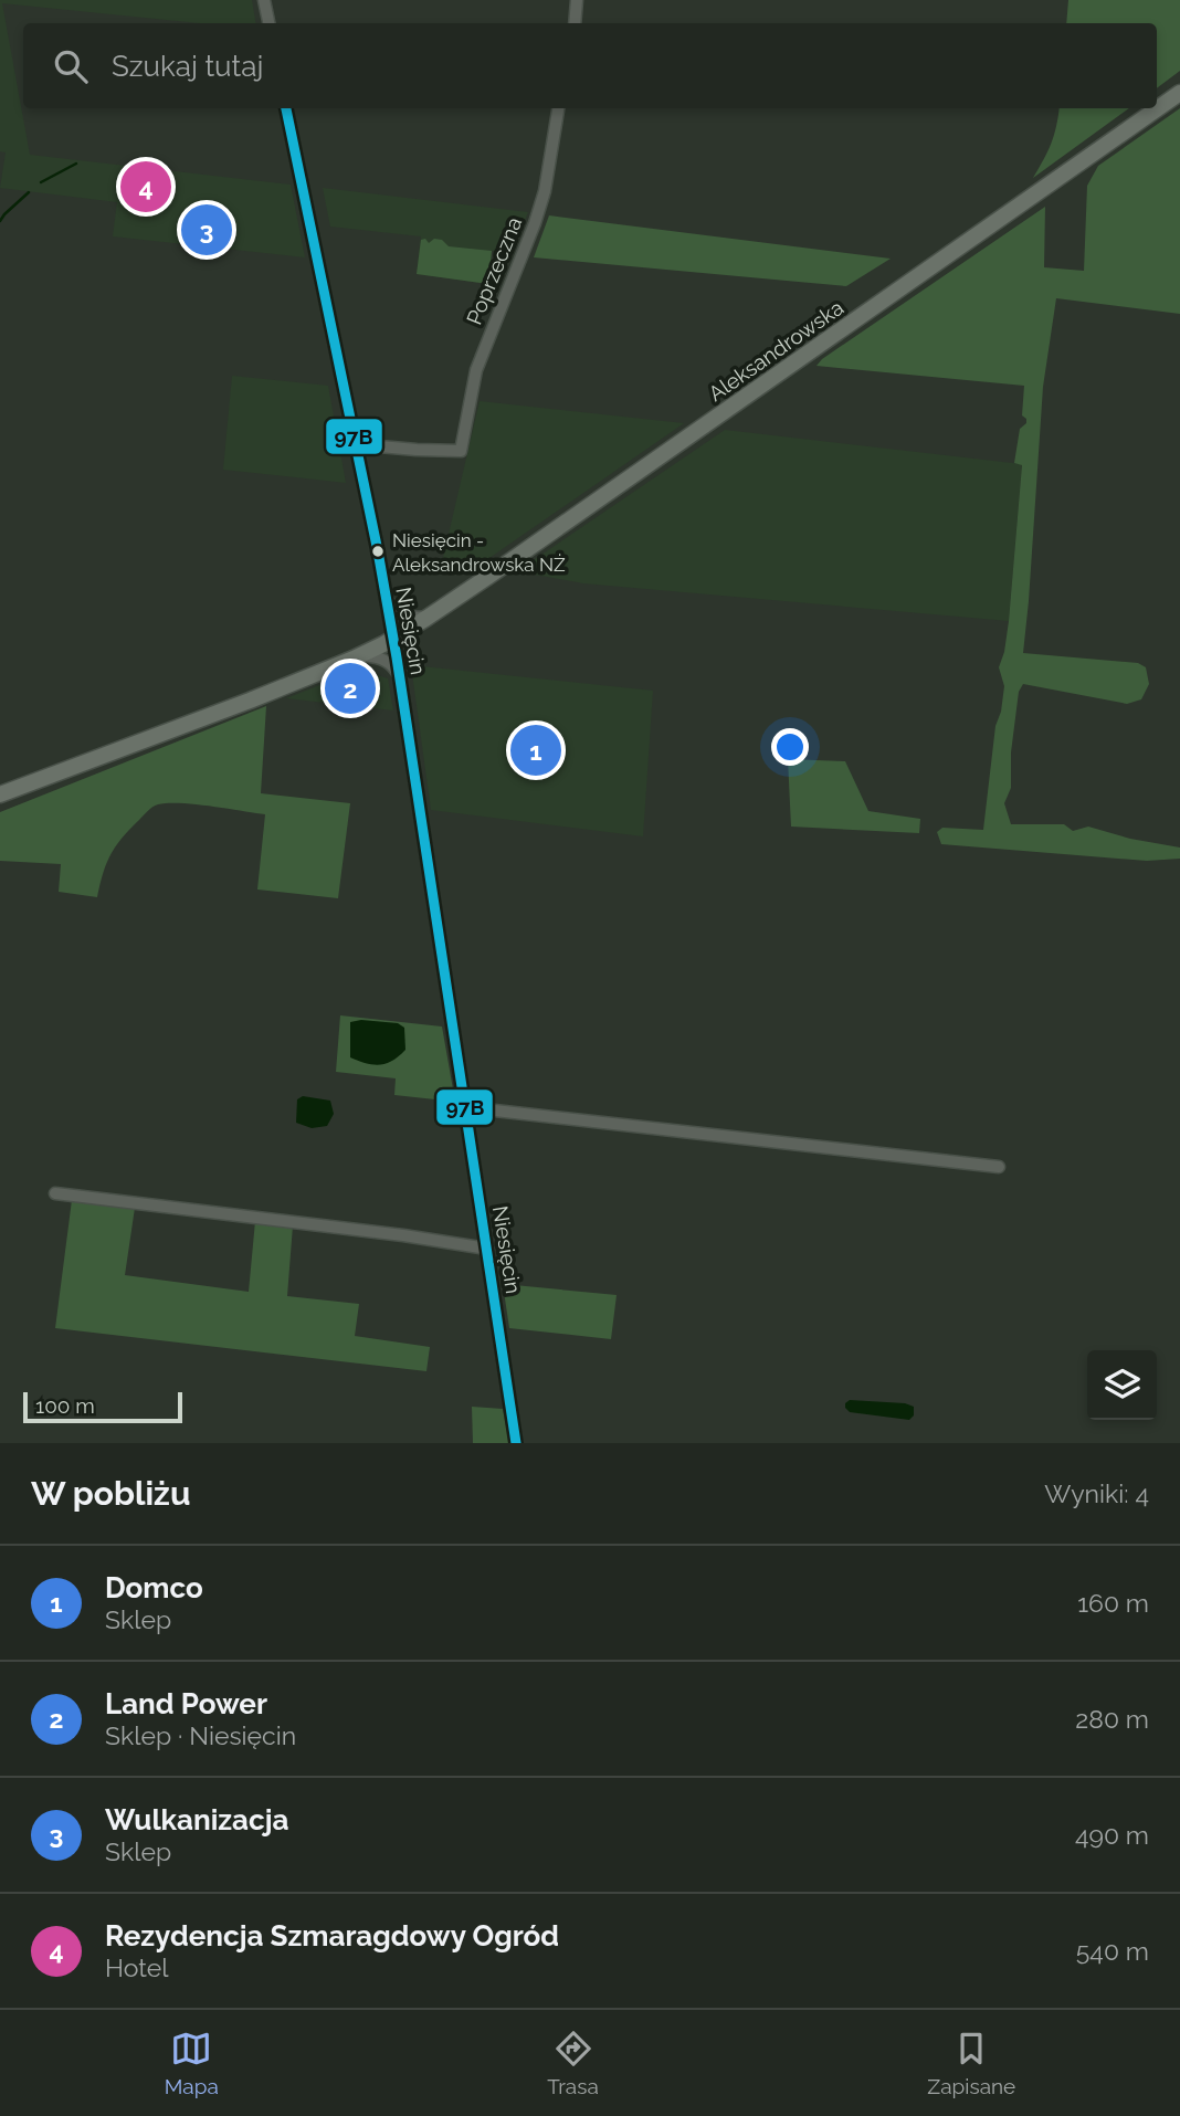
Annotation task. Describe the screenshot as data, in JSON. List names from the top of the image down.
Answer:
{
  "streets": {
    "main road": ["Aleksandrowska"],
    "street": ["Poprzeczna", "Niesięcin"]
  },
  "crossings": [
    ["Poprzeczna", "Niesięcin"],
    ["Aleksandrowska", "Niesięcin"]
  ],
  "places": ["Niesięcin - Aleksandrowska NŻ"],
  "lines": ["transit line 97B"],
  "scale_bar": "100 m",
  "page": {
    "search": "Szukaj tutaj",
    "pins": [
      "4",
      "3",
      "2",
      "1"
    ],
    "scale": "100 m",
    "heading": ["W pobliżu", "Wyniki: 4"],
    "list": [
      {
        "mark": "1",
        "name": "Domco",
        "note": "Sklep",
        "value": "160 m"
      },
      {
        "mark": "2",
        "name": "Land Power",
        "note": "Sklep · Niesięcin",
        "value": "280 m"
      },
      {
        "mark": "3",
        "name": "Wulkanizacja",
        "note": "Sklep",
        "value": "490 m"
      },
      {
        "mark": "4",
        "name": "Rezydencja Szmaragdowy Ogród",
        "note": "Hotel",
        "value": "540 m"
      }
    ],
    "nav": ["Mapa", "Trasa", "Zapisane"]
  }
}
